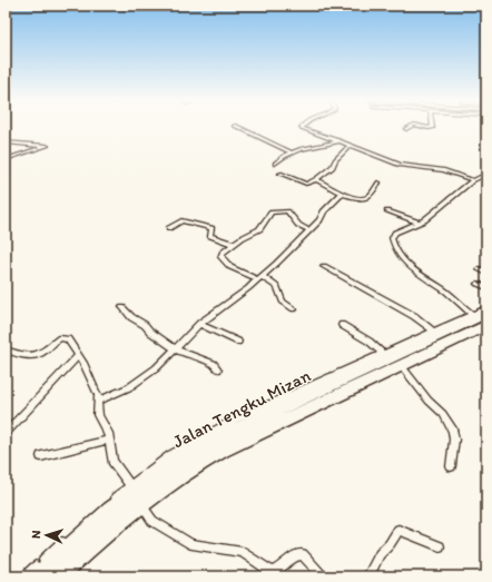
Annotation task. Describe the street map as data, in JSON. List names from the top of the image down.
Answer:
{
  "streets": {
    "highway": ["Jalan Tengku Mizan"]
  },
  "north": "left"
}
